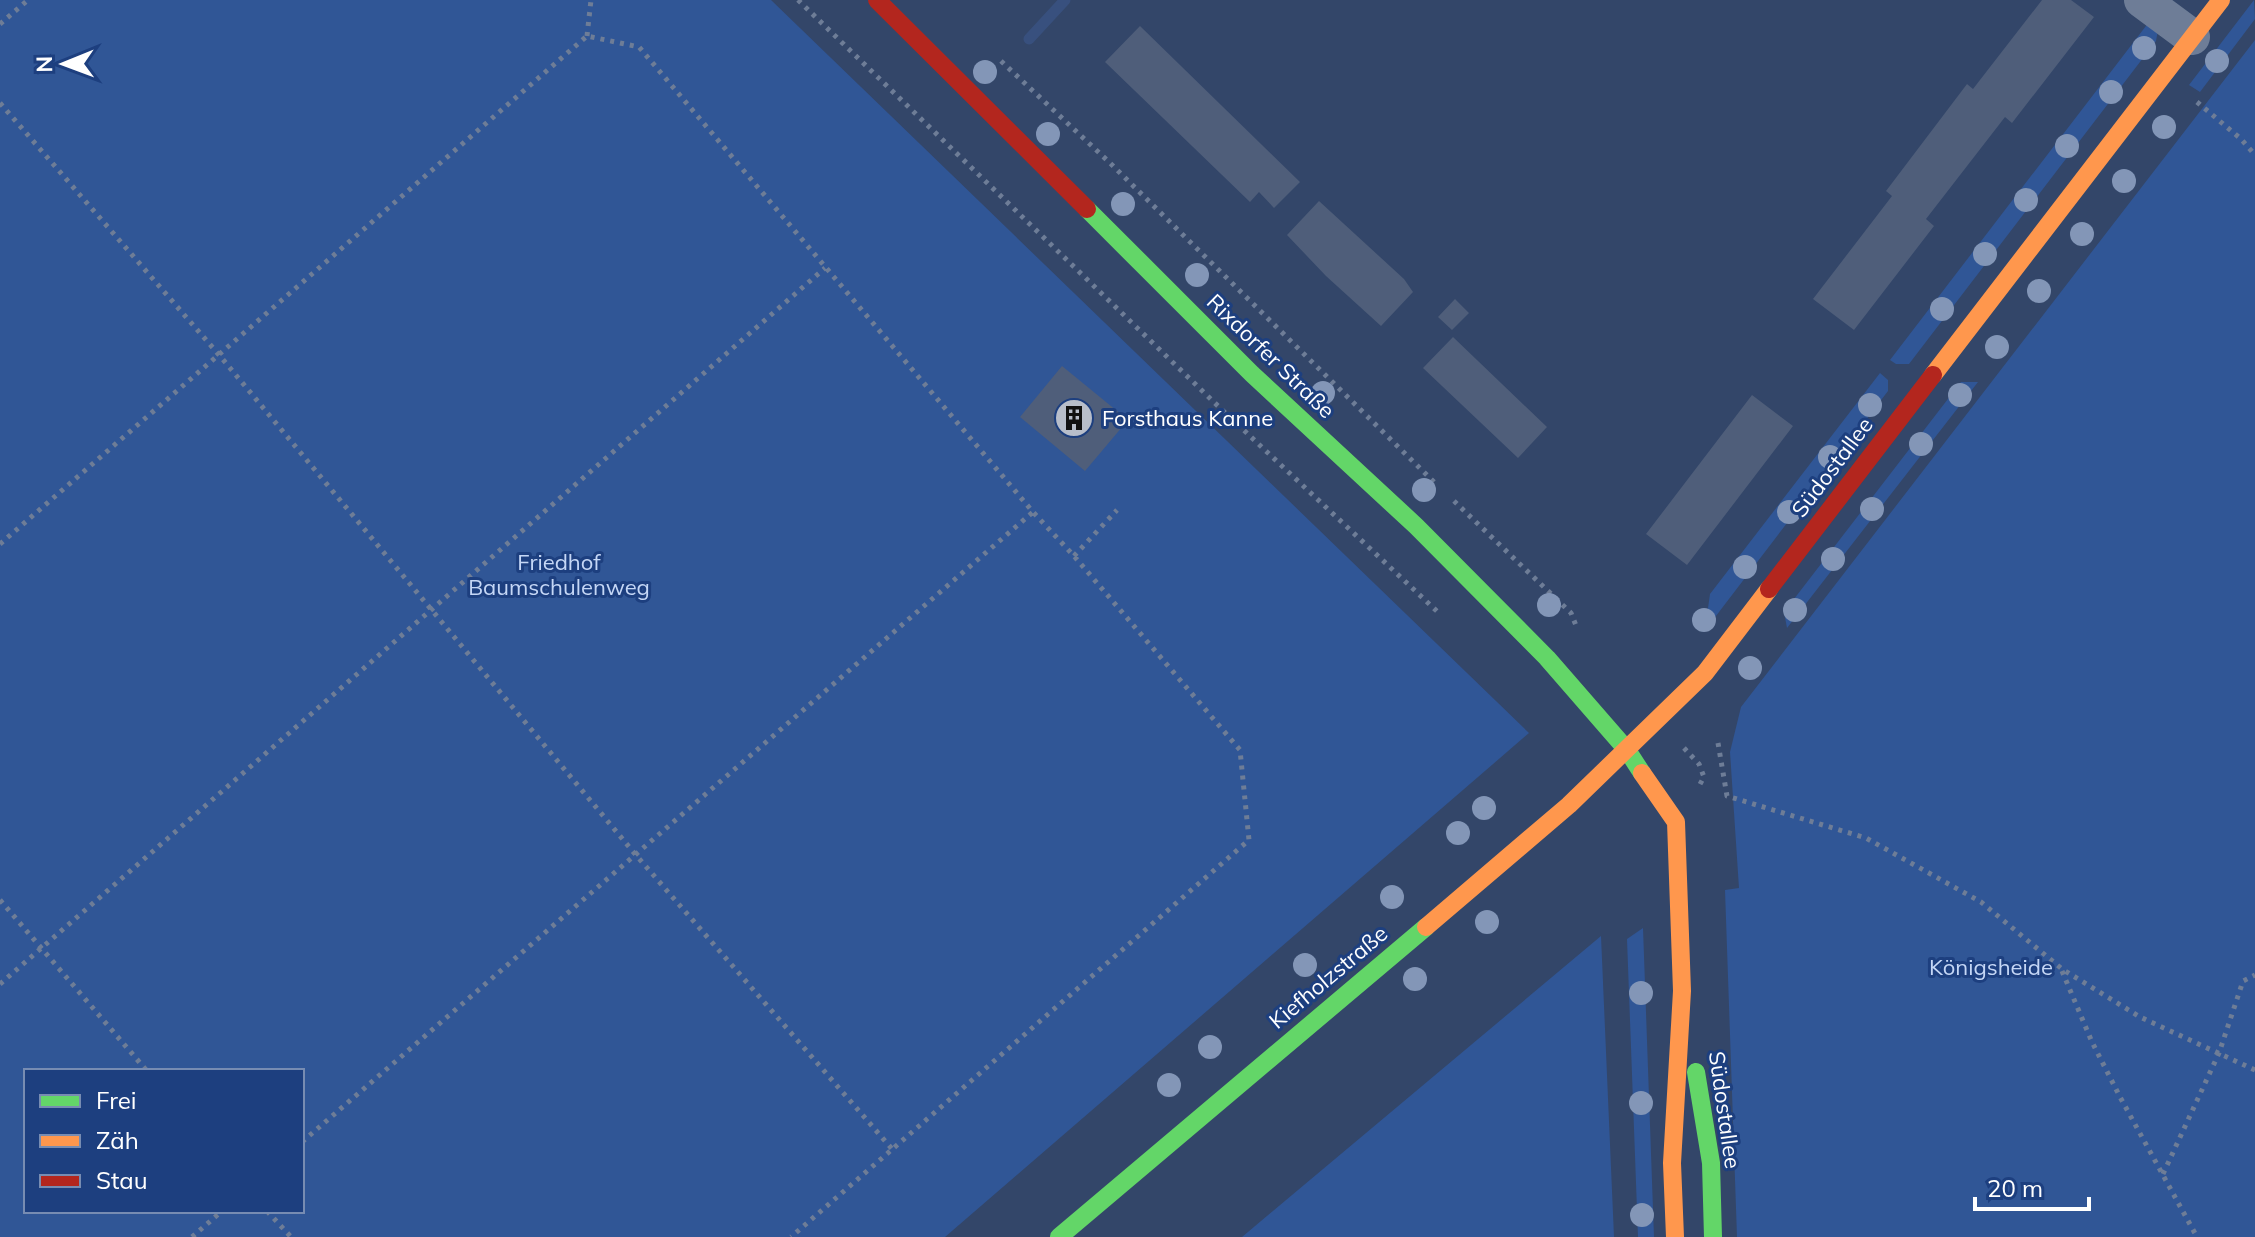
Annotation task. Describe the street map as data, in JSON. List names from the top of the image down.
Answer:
{
  "streets": {
    "main road": ["Rixdorfer Straße", "Südostallee", "Kiefholzstraße"]
  },
  "crossings": [
    ["Rixdorfer Straße", "Südostallee"],
    ["Rixdorfer Straße", "Kiefholzstraße"],
    ["Südostallee", "Kiefholzstraße"]
  ],
  "parks": ["Friedhof Baumschulenweg", "Königsheide"],
  "places": {
    "building": ["Forsthaus Kanne"]
  },
  "legend": ["Frei", "Zäh", "Stau"],
  "scale_bar": "20 m",
  "north": "left"
}
